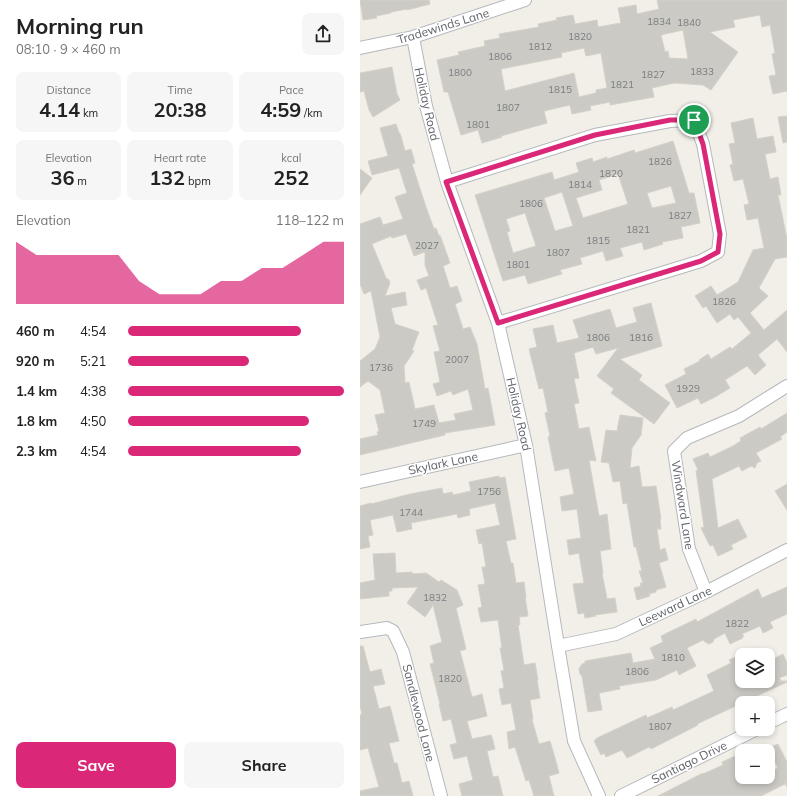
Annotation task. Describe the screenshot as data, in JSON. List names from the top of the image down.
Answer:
{
  "streets": {
    "street": [
      "Tradewinds Lane",
      "Holiday Road",
      "Skylark Lane",
      "Windward Lane",
      "Leeward Lane",
      "Sandlewood Lane",
      "Santiago Drive"
    ]
  },
  "crossings": [
    ["Tradewinds Lane", "Holiday Road"],
    ["Holiday Road", "Skylark Lane"],
    ["Holiday Road", "Leeward Lane"],
    ["Windward Lane", "Leeward Lane"]
  ],
  "house_numbers": [
    "1834",
    "1840",
    "1820",
    "1812",
    "1806",
    "1833",
    "1800",
    "1827",
    "1821",
    "1815",
    "1807",
    "1801",
    "1826",
    "1820",
    "1814",
    "1806",
    "1827",
    "1821",
    "1815",
    "2027",
    "1807",
    "1801",
    "1826",
    "1806",
    "1816",
    "2007",
    "1736",
    "1929",
    "1749",
    "1756",
    "1744",
    "1832",
    "1822",
    "1810",
    "1806",
    "1820",
    "1807"
  ],
  "page": {
    "heading": ["Morning run", "08:10 · 9 × 460 m"],
    "stats": [
      ["Distance", "4.14 km"],
      ["Time", "20:38"],
      ["Pace", "4:59 /km"],
      ["Elevation", "36 m"],
      ["Heart rate", "132 bpm"],
      ["kcal", "252"]
    ],
    "chart": ["Elevation", "118–122 m"],
    "list": [
      {
        "name": "460 m",
        "note": "4:54"
      },
      {
        "name": "920 m",
        "note": "5:21"
      },
      {
        "name": "1.4 km",
        "note": "4:38"
      },
      {
        "name": "1.8 km",
        "note": "4:50"
      },
      {
        "name": "2.3 km",
        "note": "4:54"
      }
    ],
    "map_buttons": ["+", "−"],
    "buttons": ["Save", "Share"]
  }
}
